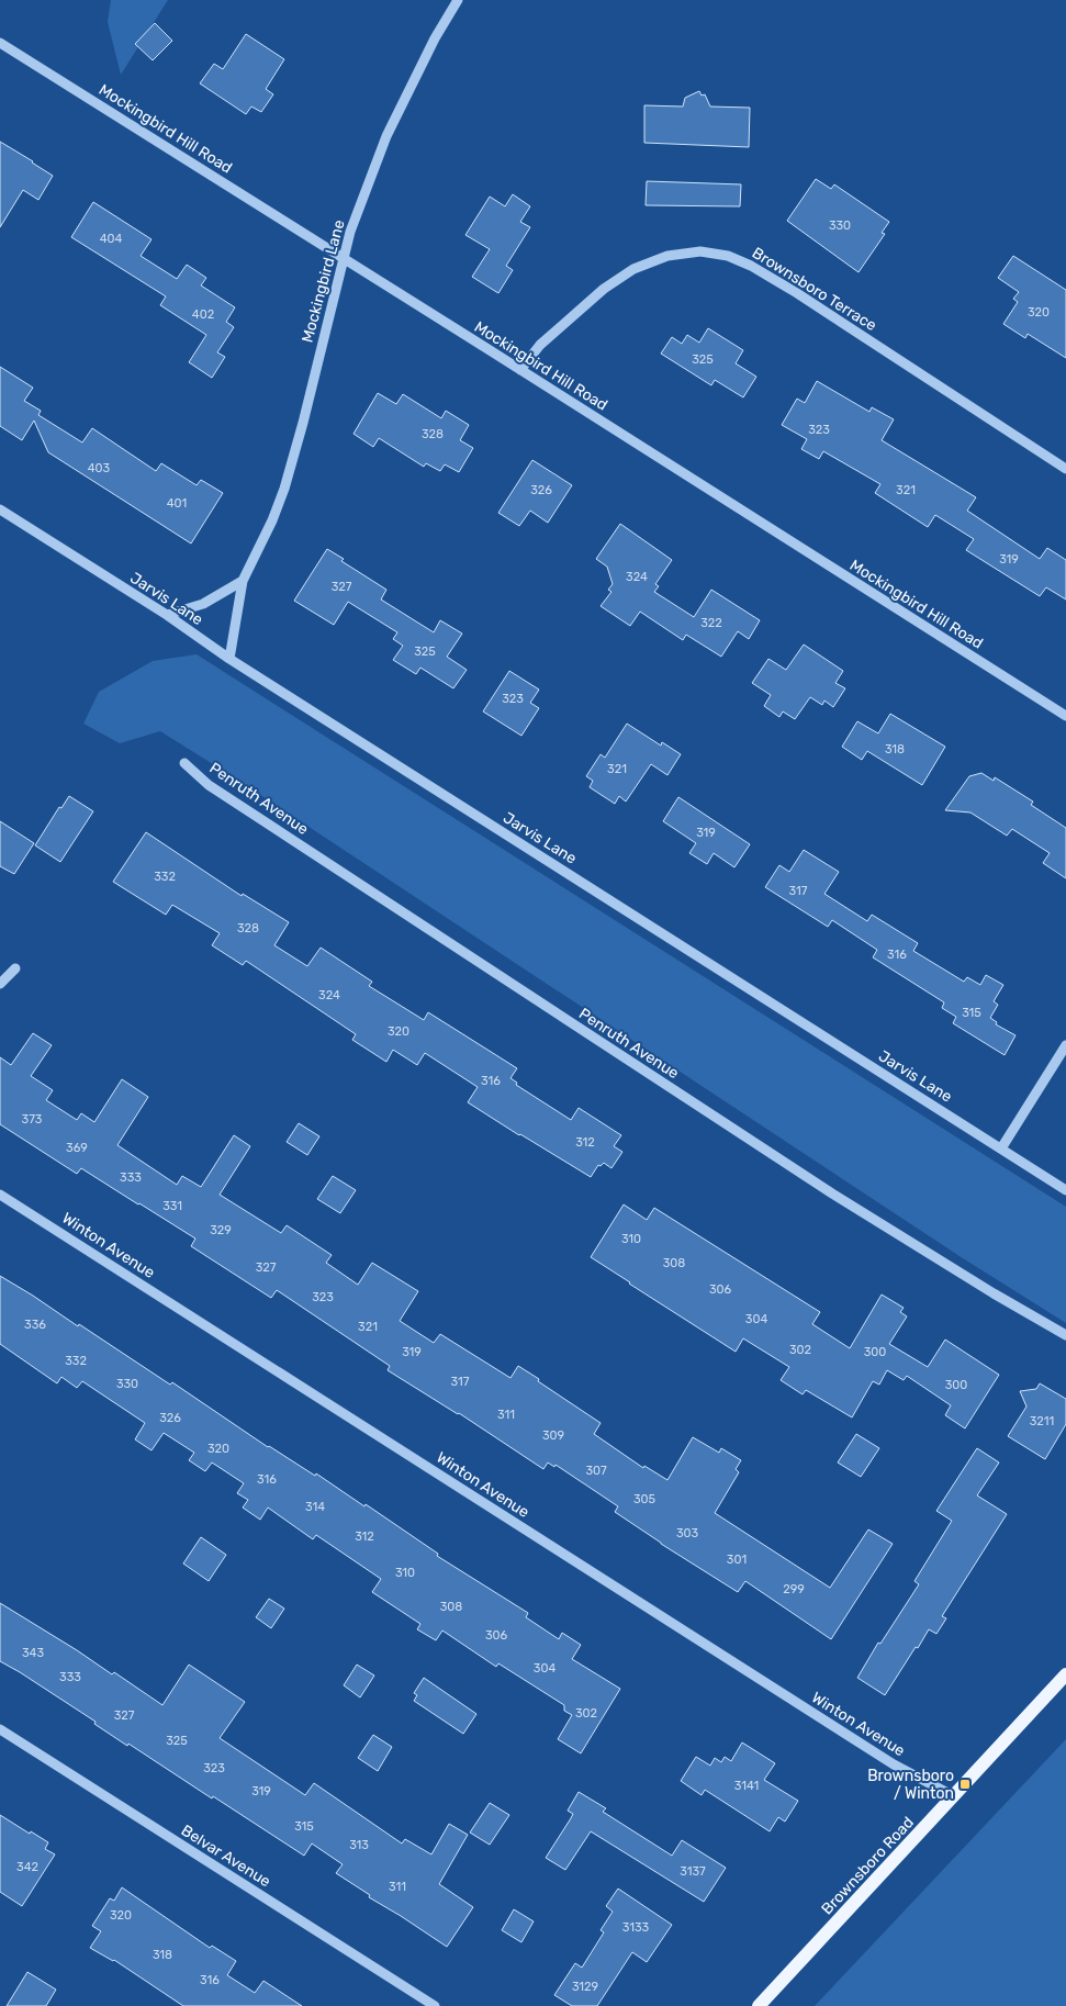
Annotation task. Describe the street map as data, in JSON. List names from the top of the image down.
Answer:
{
  "streets": {
    "main road": ["Brownsboro Road"],
    "street": [
      "Mockingbird Hill Road",
      "Mockingbird Lane",
      "Brownsboro Terrace",
      "Jarvis Lane",
      "Penruth Avenue",
      "Winton Avenue",
      "Belvar Avenue"
    ]
  },
  "crossings": [
    ["Mockingbird Hill Road", "Mockingbird Lane"],
    ["Mockingbird Hill Road", "Brownsboro Terrace"],
    ["Mockingbird Lane", "Jarvis Lane"],
    ["Winton Avenue", "Brownsboro Road"]
  ],
  "places": {
    "transit": ["Brownsboro / Winton"]
  },
  "house_numbers": [
    "330",
    "404",
    "320",
    "402",
    "325",
    "323",
    "328",
    "403",
    "326",
    "321",
    "401",
    "319",
    "324",
    "327",
    "322",
    "325",
    "323",
    "318",
    "321",
    "319",
    "332",
    "317",
    "328",
    "316",
    "324",
    "315",
    "320",
    "316",
    "373",
    "312",
    "369",
    "333",
    "331",
    "329",
    "310",
    "308",
    "327",
    "306",
    "323",
    "304",
    "336",
    "321",
    "302",
    "319",
    "300",
    "332",
    "317",
    "330",
    "300",
    "311",
    "326",
    "3211",
    "309",
    "320",
    "307",
    "316",
    "305",
    "314",
    "303",
    "312",
    "301",
    "310",
    "299",
    "308",
    "306",
    "343",
    "304",
    "333",
    "302",
    "327",
    "325",
    "323",
    "3141",
    "319",
    "315",
    "313",
    "342",
    "3137",
    "311",
    "320",
    "3133",
    "318",
    "316",
    "3129"
  ]
}
